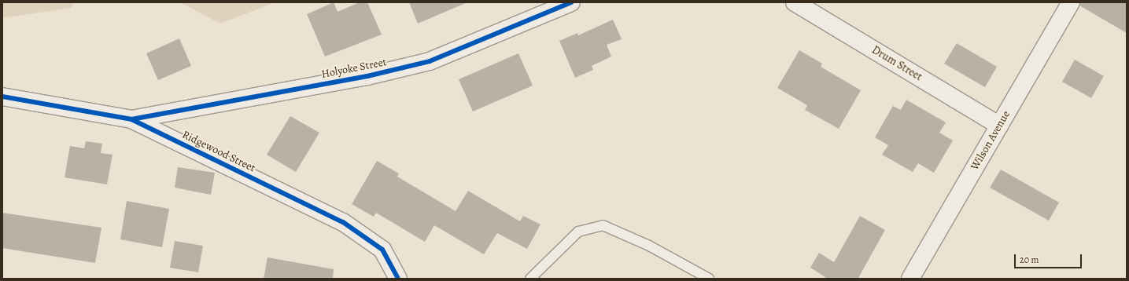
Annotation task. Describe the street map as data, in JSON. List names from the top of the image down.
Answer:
{
  "streets": {
    "street": [
      "Drum Street",
      "Holyoke Street",
      "Wilson Avenue",
      "Ridgewood Street"
    ]
  },
  "crossings": [
    ["Drum Street", "Wilson Avenue"],
    ["Holyoke Street", "Ridgewood Street"]
  ],
  "scale_bar": "20 m"
}
